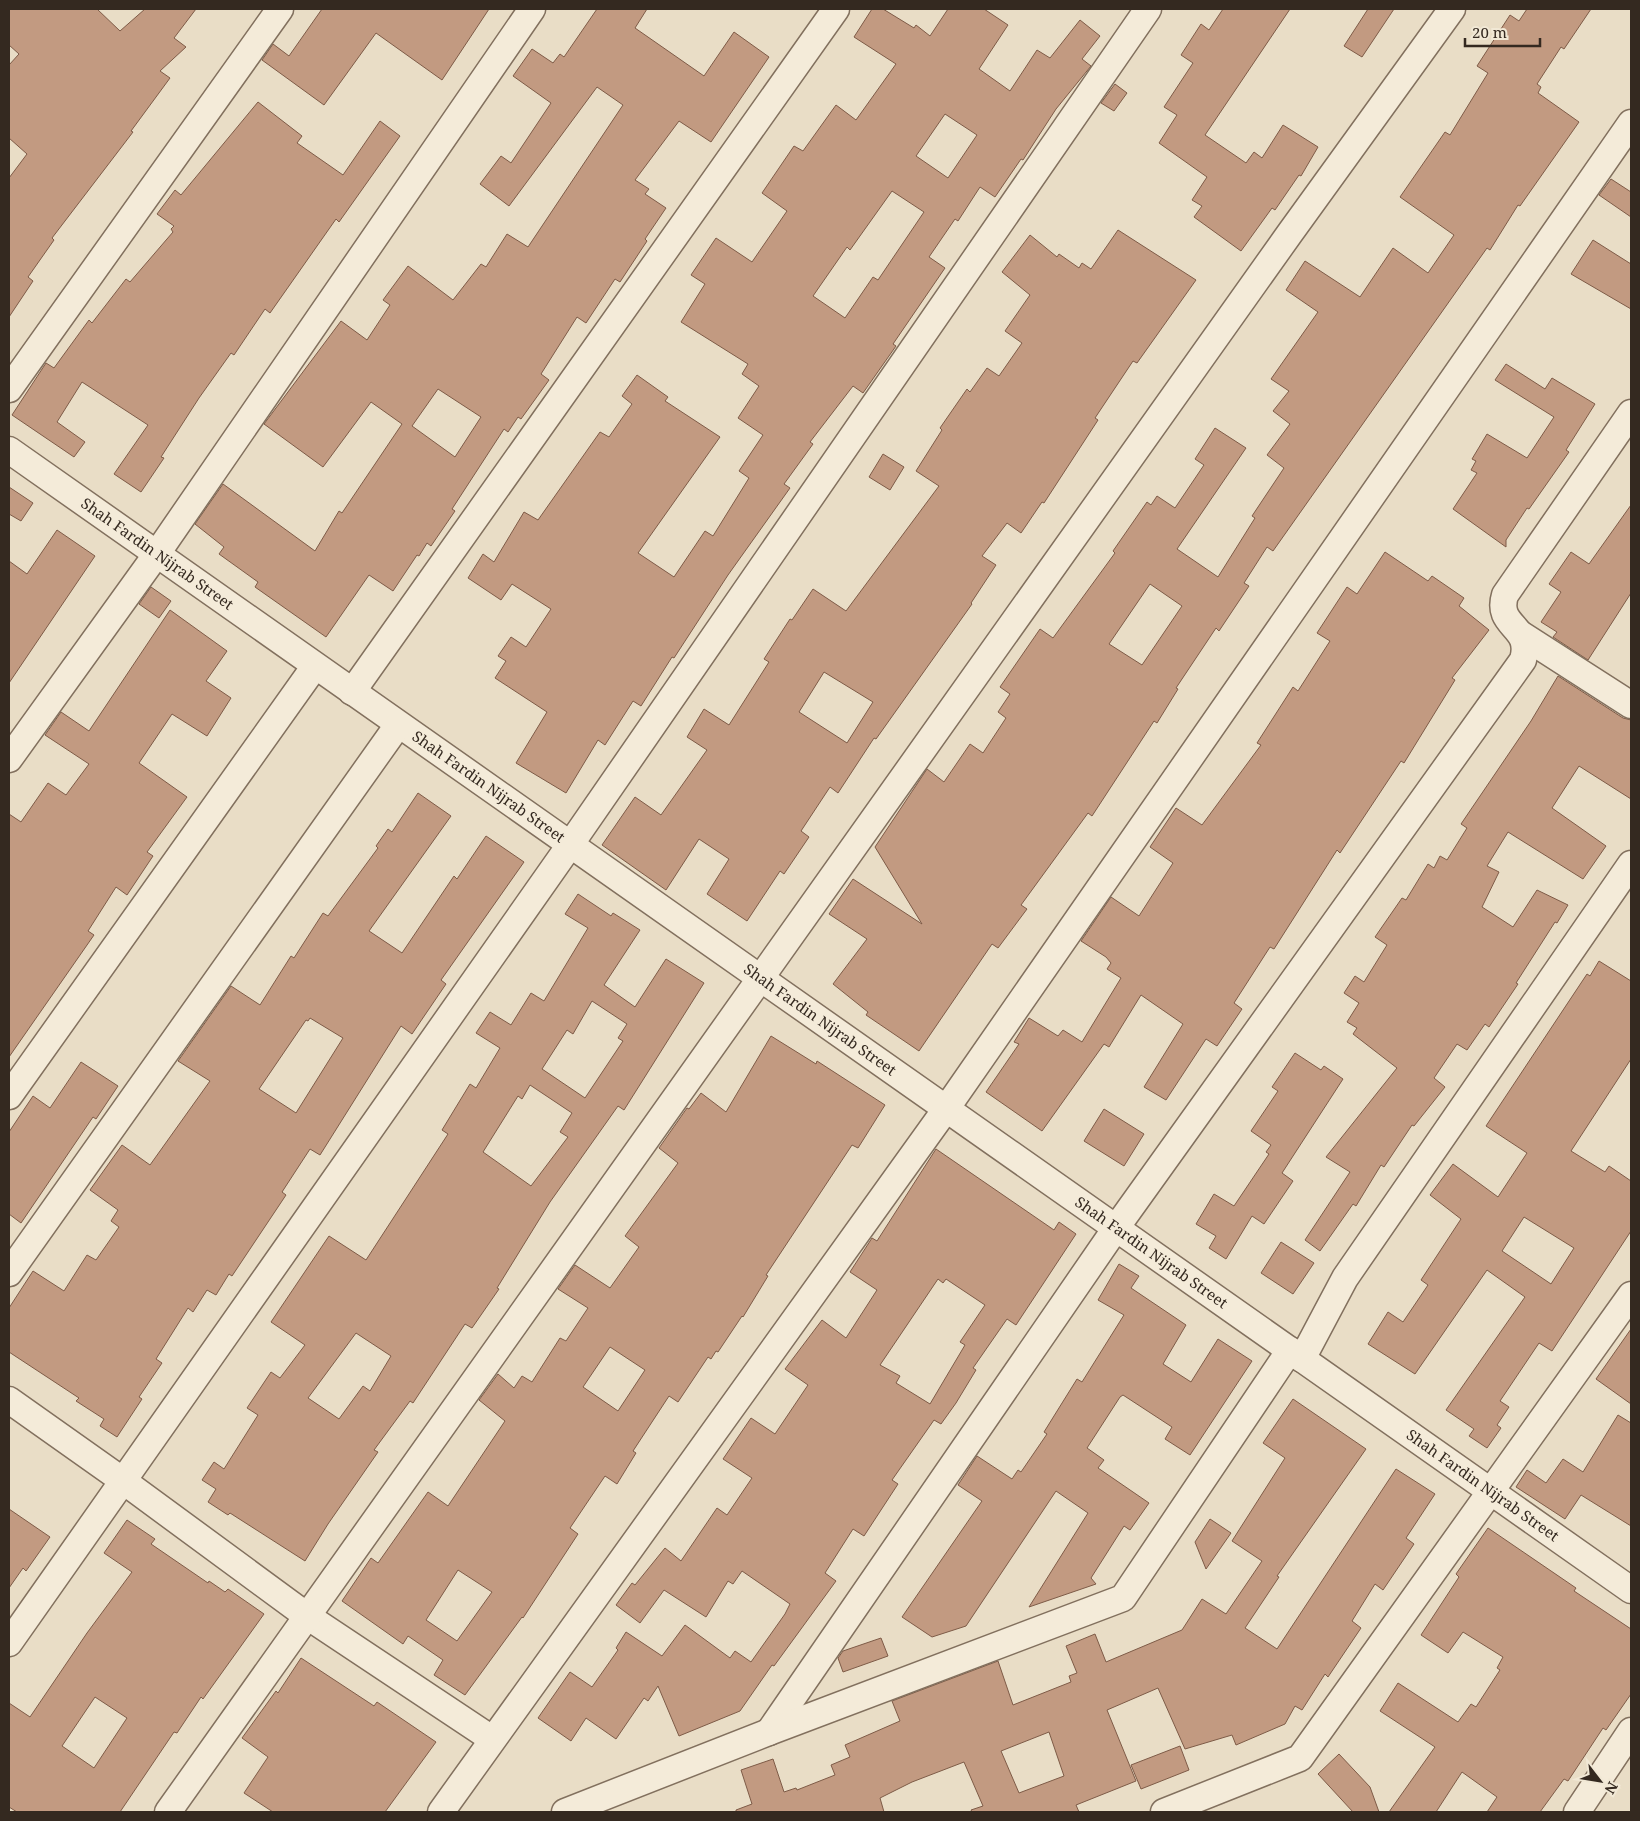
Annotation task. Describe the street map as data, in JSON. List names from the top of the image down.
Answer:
{
  "streets": {
    "street": ["Shah Fardin Nijrab Street"]
  },
  "scale_bar": "20 m",
  "north": "bottom right"
}
